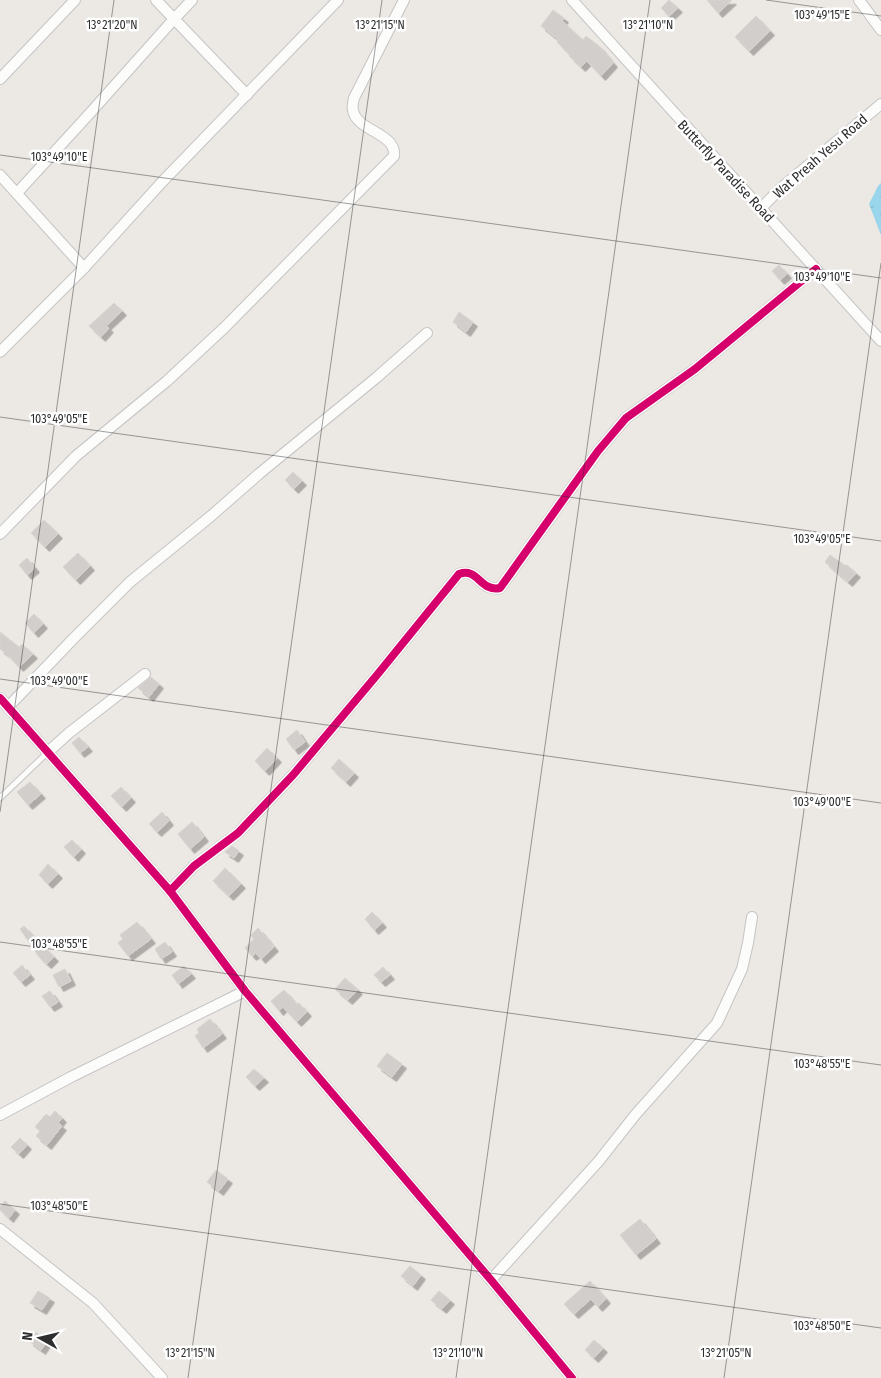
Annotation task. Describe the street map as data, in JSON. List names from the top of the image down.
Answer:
{
  "streets": {
    "street": ["Wat Preah Yesu Road", "Butterfly Paradise Road"]
  },
  "crossings": [
    ["Wat Preah Yesu Road", "Butterfly Paradise Road"]
  ],
  "north": "left",
  "coordinates": [
    "103°49'15\"E",
    "13°21'20\"N",
    "13°21'15\"N",
    "13°21'10\"N",
    "103°49'10\"E",
    "103°49'05\"E",
    "103°49'00\"E",
    "103°48'55\"E",
    "103°48'50\"E",
    "13°21'05\"N"
  ]
}
